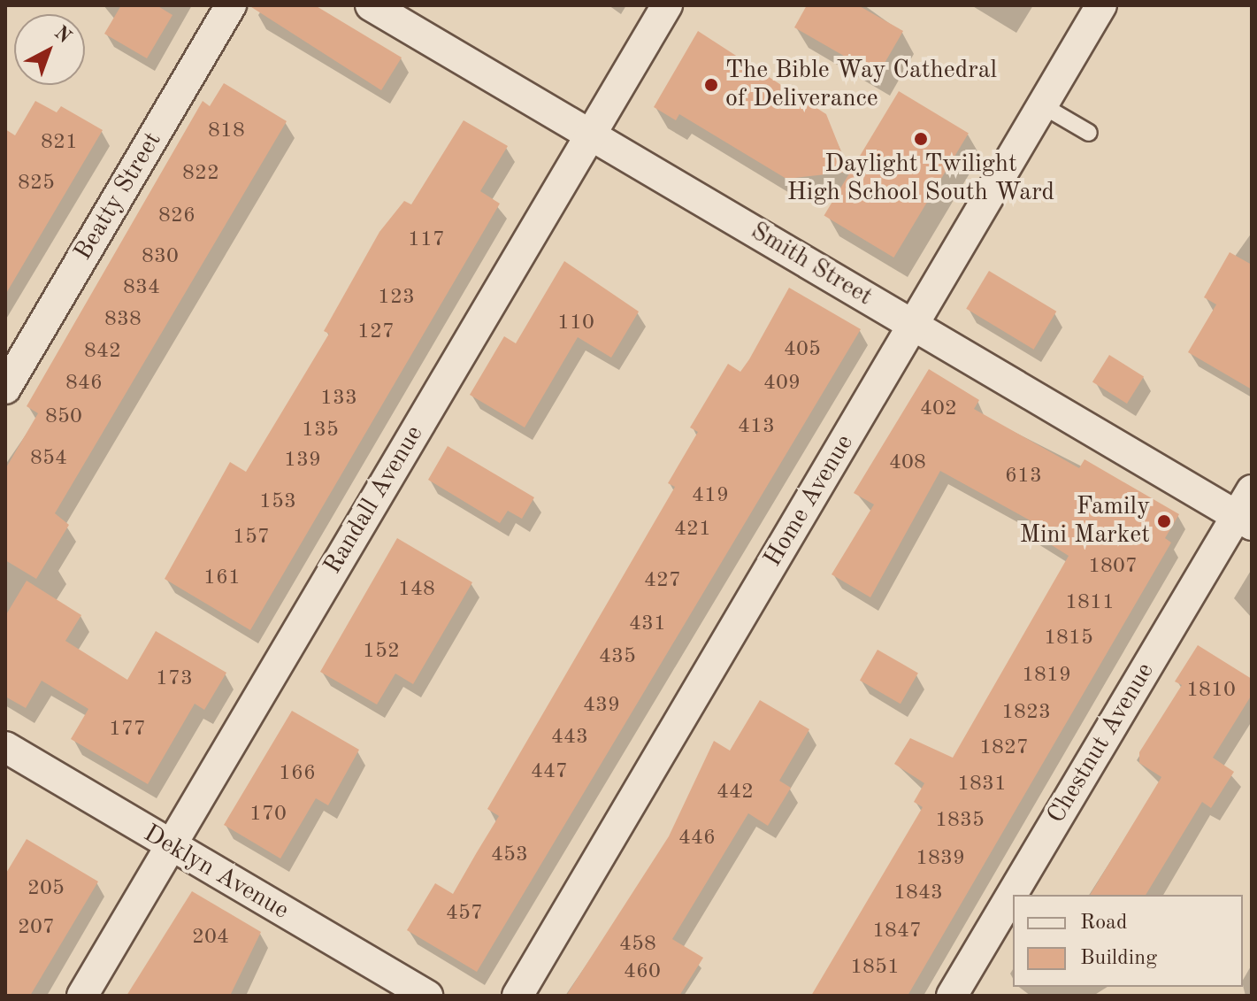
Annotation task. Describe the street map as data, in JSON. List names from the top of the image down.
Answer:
{
  "streets": {
    "street": [
      "Beatty Street",
      "Smith Street",
      "Randall Avenue",
      "Home Avenue",
      "Chestnut Avenue",
      "Deklyn Avenue"
    ]
  },
  "crossings": [
    ["Smith Street", "Randall Avenue"],
    ["Smith Street", "Home Avenue"],
    ["Smith Street", "Chestnut Avenue"],
    ["Randall Avenue", "Deklyn Avenue"]
  ],
  "places": ["The Bible Way Cathedral of Deliverance", "Daylight Twilight High School South Ward", "Family Mini Market"],
  "house_numbers": [
    "818",
    "821",
    "822",
    "825",
    "826",
    "117",
    "830",
    "834",
    "123",
    "838",
    "110",
    "127",
    "405",
    "842",
    "846",
    "409",
    "133",
    "402",
    "850",
    "413",
    "135",
    "854",
    "139",
    "408",
    "613",
    "419",
    "153",
    "421",
    "157",
    "1807",
    "161",
    "427",
    "148",
    "1811",
    "431",
    "1815",
    "152",
    "435",
    "1819",
    "173",
    "1810",
    "439",
    "1823",
    "177",
    "443",
    "1827",
    "447",
    "166",
    "1831",
    "442",
    "170",
    "1835",
    "446",
    "453",
    "1839",
    "205",
    "1843",
    "457",
    "207",
    "1847",
    "204",
    "458",
    "1851",
    "460"
  ],
  "legend": ["Road", "Building"],
  "north": "top right"
}
